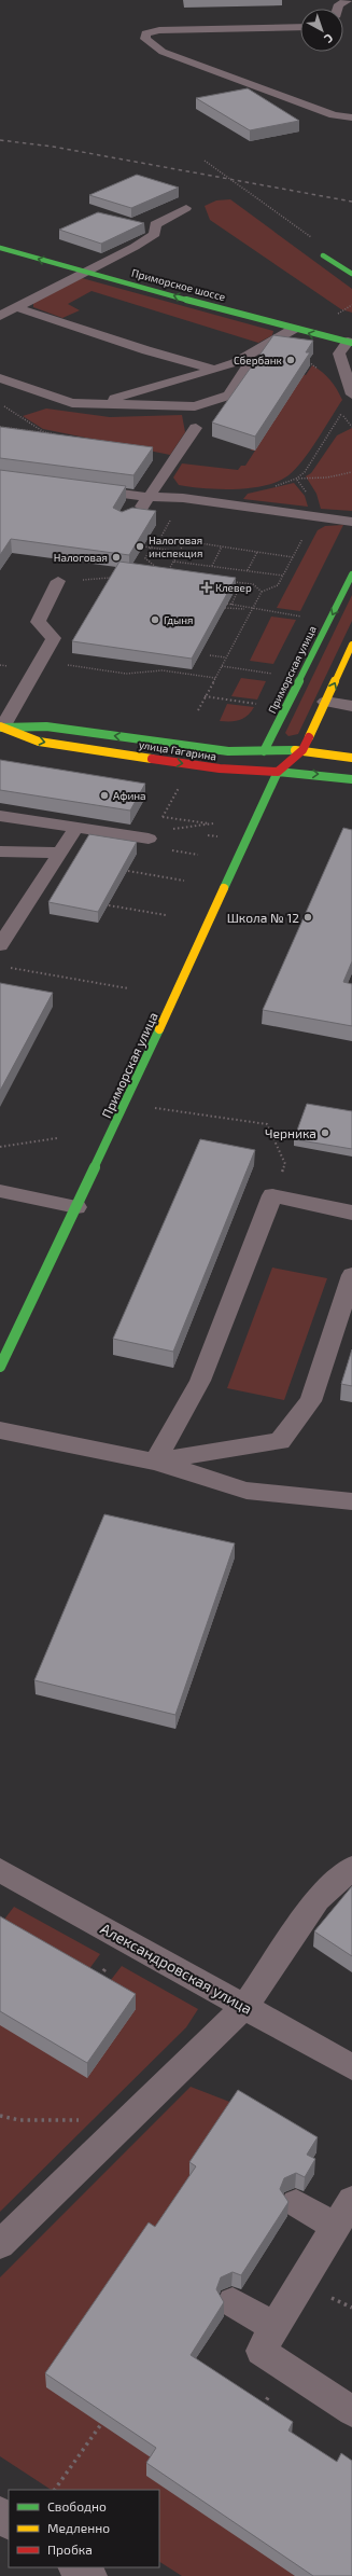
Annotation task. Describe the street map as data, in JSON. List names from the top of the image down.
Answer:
{
  "streets": {
    "main road": ["Приморское шоссе", "Приморская улица", "улица Гагарина"],
    "lane": ["Александровская улица"]
  },
  "crossings": [
    ["Приморская улица", "улица Гагарина"]
  ],
  "one_way": ["Приморское шоссе"],
  "places": {
    "other": [
      "Сбербанк",
      "Налоговая инспекция",
      "Налоговая",
      "Гдыня",
      "Афина",
      "Школа № 12",
      "Черника"
    ],
    "health": ["Клевер"]
  },
  "legend": ["Свободно", "Медленно", "Пробка"],
  "north": "bottom right"
}
